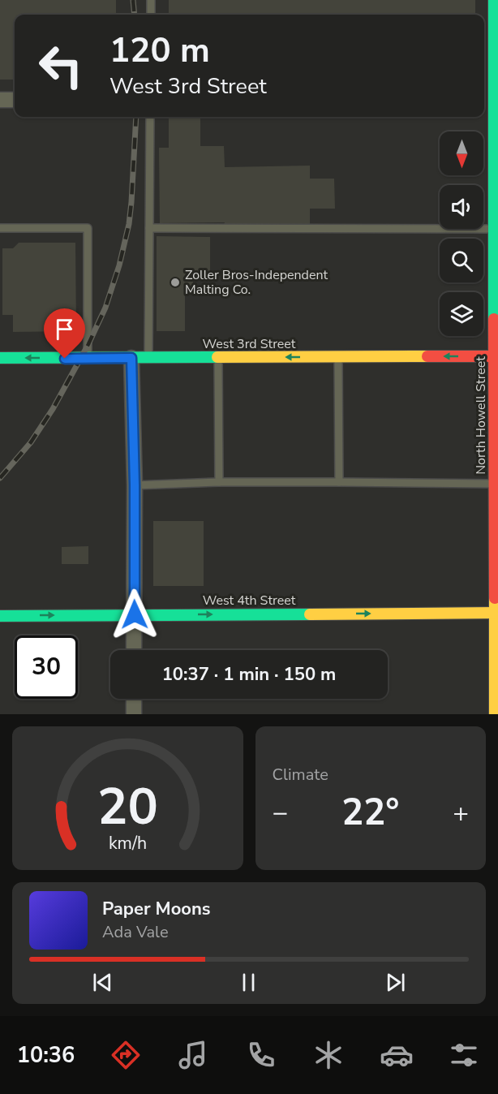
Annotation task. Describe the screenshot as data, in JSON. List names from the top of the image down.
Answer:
{
  "streets": {
    "main road": ["West 3rd Street", "North Howell Street", "West 4th Street"]
  },
  "crossings": [
    ["West 3rd Street", "North Howell Street"],
    ["North Howell Street", "West 4th Street"]
  ],
  "one_way": ["West 3rd Street", "West 4th Street"],
  "places": ["Zoller Bros-Independent Malting Co."],
  "north": "bottom",
  "page": {
    "turn": ["120 m", "West 3rd Street"],
    "limit": "30",
    "trip": "10:37 · 1 min · 150 m",
    "tile": "Climate",
    "heat": ["−", "22°", "+"],
    "song": ["Paper Moons", "Ada Vale"],
    "tabs": "10:36",
    "gauge": ["20", "km/h"]
  }
}
